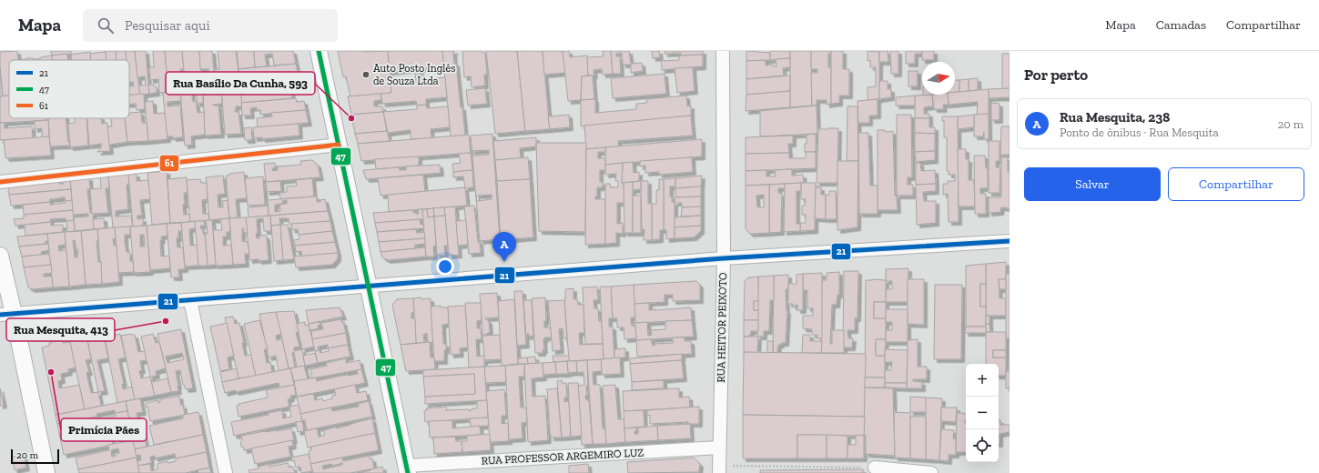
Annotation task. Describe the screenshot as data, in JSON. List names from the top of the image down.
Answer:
{
  "streets": {
    "street": ["RUA HEITOR PEIXOTO", "RUA PROFESSOR ARGEMIRO LUZ"]
  },
  "crossings": [
    ["RUA HEITOR PEIXOTO", "RUA PROFESSOR ARGEMIRO LUZ"]
  ],
  "places": [
    "Auto Posto Inglês de Souza Ltda",
    "Rua Basílio Da Cunha, 593",
    "Rua Mesquita, 413",
    "Primícia Pães"
  ],
  "lines": ["transit line 47", "transit line 61", "transit line 21"],
  "legend": ["21", "47", "61"],
  "scale_bar": "20 m",
  "north": "right",
  "page": {
    "header": "Mapa",
    "search": "Pesquisar aqui",
    "nav": ["Mapa", "Camadas", "Compartilhar"],
    "heading": "Por perto",
    "list": [
      {
        "mark": "A",
        "name": "Rua Mesquita, 238",
        "note": "Ponto de ônibus · Rua Mesquita",
        "value": "20 m"
      }
    ],
    "buttons": ["Salvar", "Compartilhar"],
    "pins": "A",
    "map_buttons": ["+", "−"],
    "scale": "20 m"
  }
}
